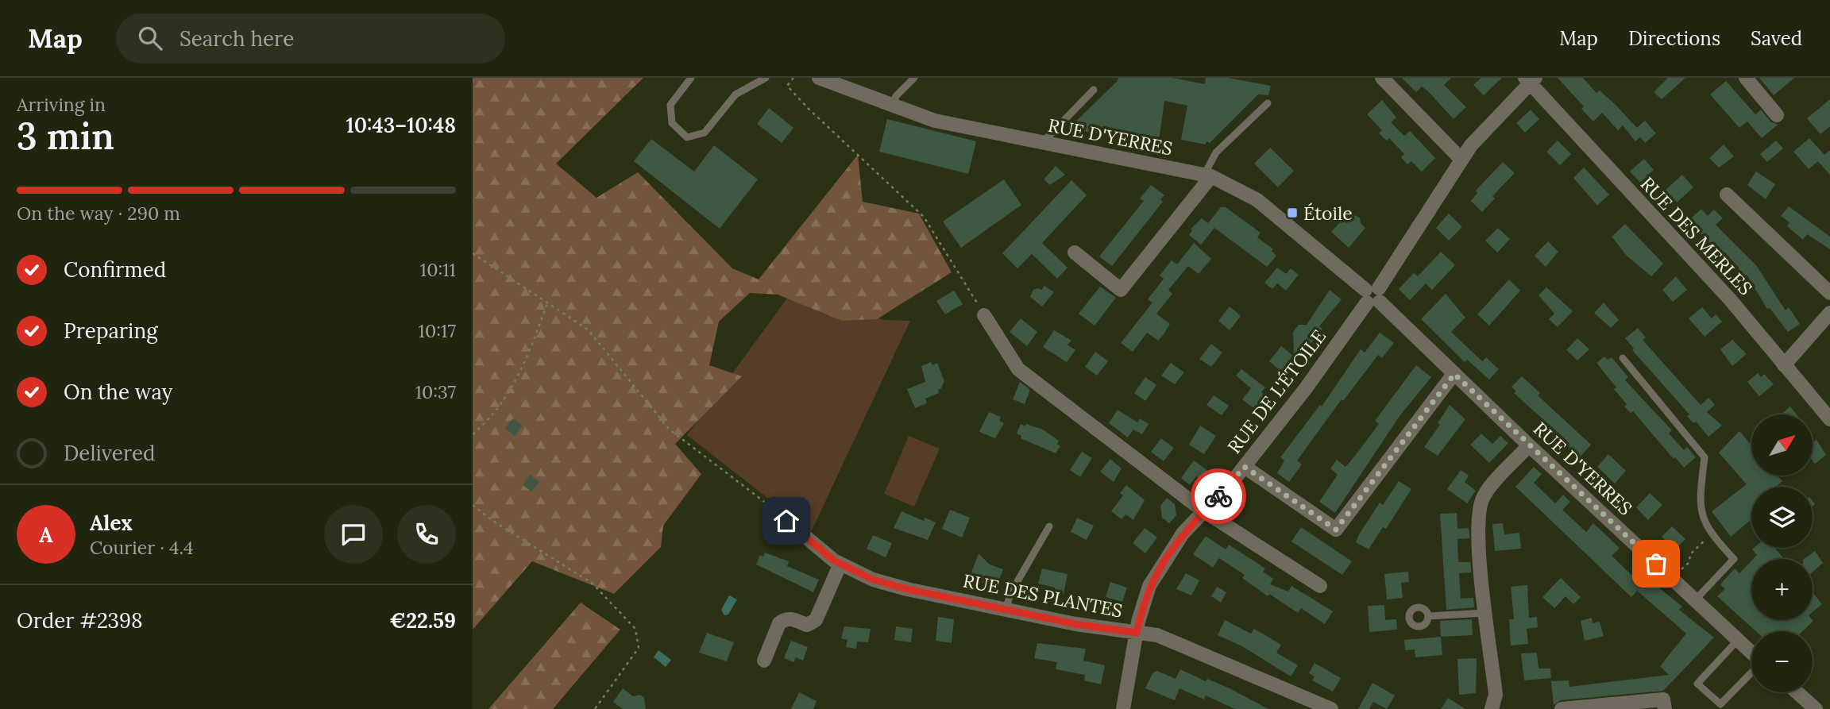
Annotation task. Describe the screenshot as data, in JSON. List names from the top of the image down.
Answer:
{
  "streets": {
    "street": [
      "RUE D'YERRES",
      "RUE DES MERLES",
      "RUE DE L'ÉTOILE",
      "RUE DES PLANTES"
    ]
  },
  "crossings": [
    ["RUE D'YERRES", "RUE DE L'ÉTOILE"],
    ["RUE DES MERLES", "RUE DE L'ÉTOILE"],
    ["RUE DE L'ÉTOILE", "RUE DES PLANTES"]
  ],
  "places": {
    "transit": ["Étoile"]
  },
  "north": "top right",
  "page": {
    "header": "Map",
    "search": "Search here",
    "nav": ["Map", "Directions", "Saved"],
    "heading": ["3 min", "Arriving in", "10:43–10:48"],
    "panel": [
      "Alex",
      "Courier · 4.4",
      "Order #2398",
      "€22.59"
    ],
    "bar": "On the way · 290 m",
    "list": [
      ["Confirmed", "10:11"],
      ["Preparing", "10:17"],
      ["On the way", "10:37"],
      "Delivered"
    ],
    "map_buttons": ["+", "−"],
    "round": "A"
  }
}
